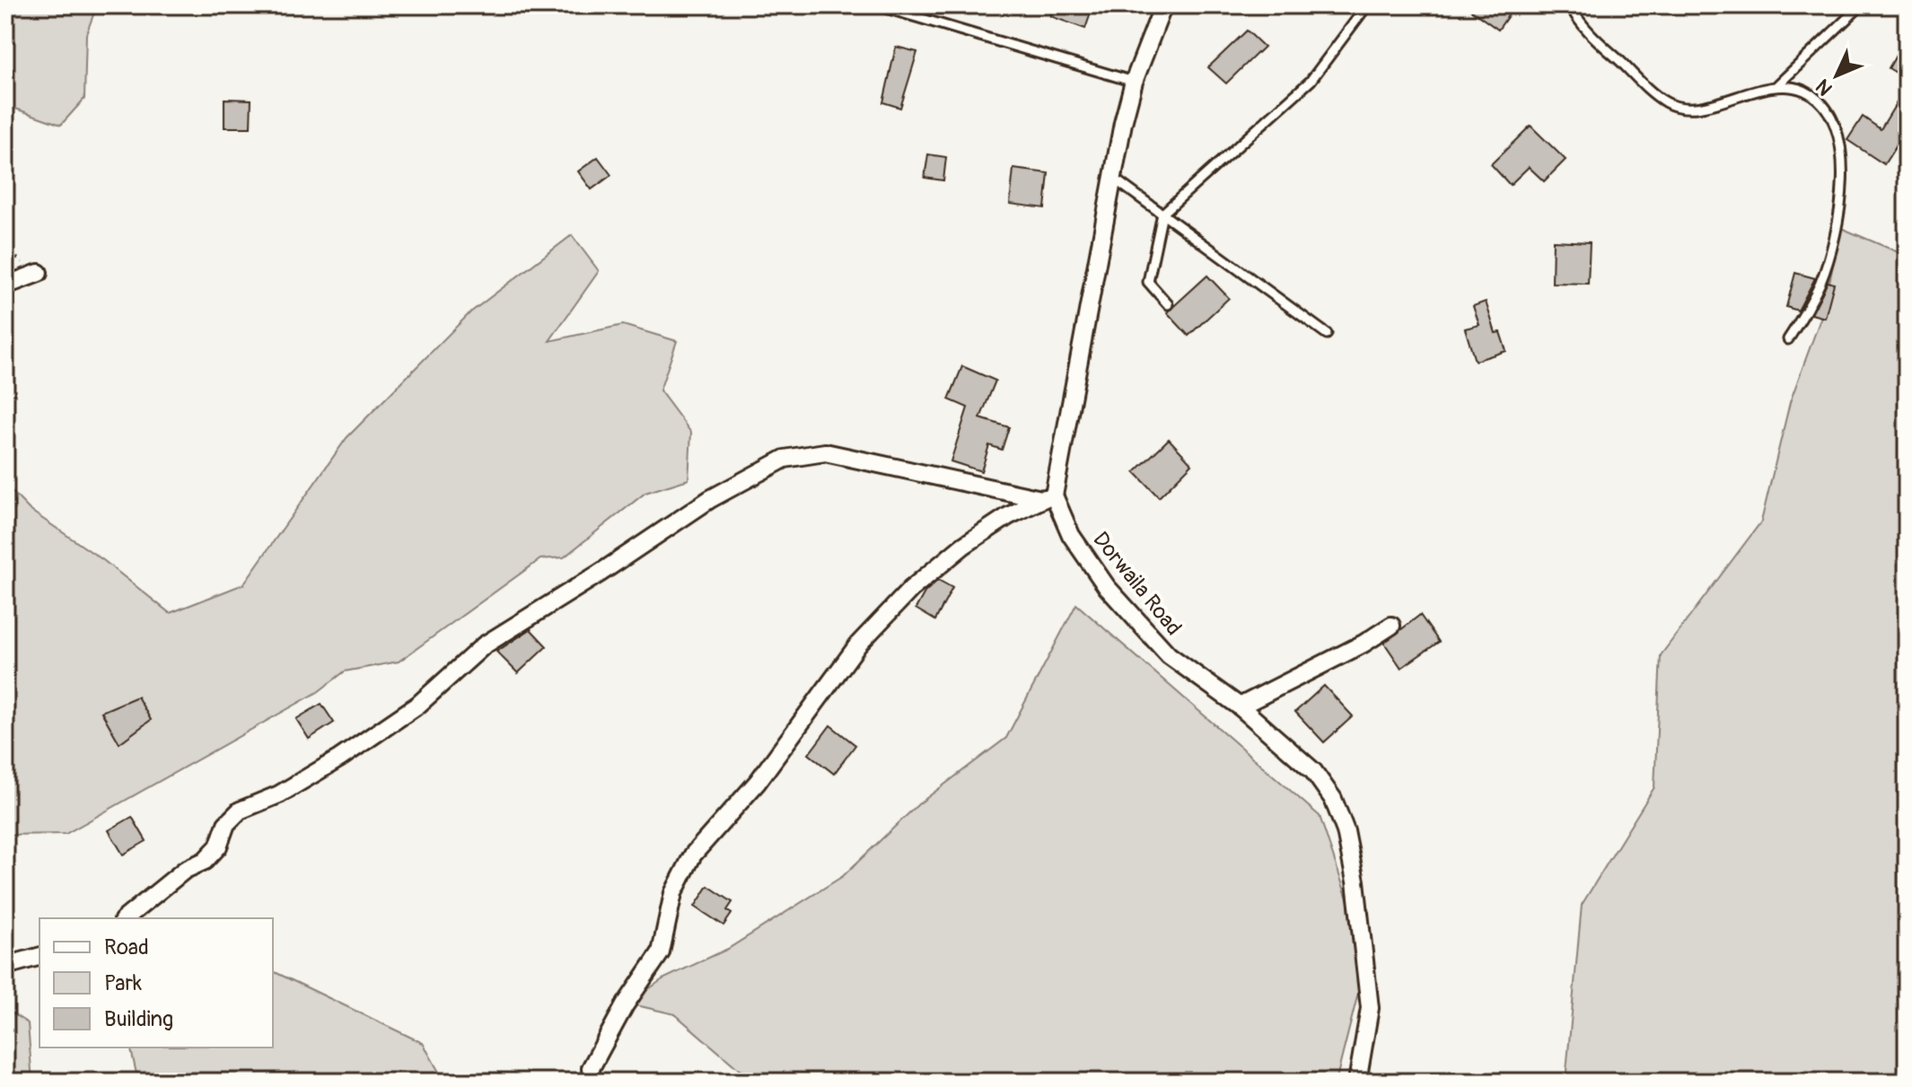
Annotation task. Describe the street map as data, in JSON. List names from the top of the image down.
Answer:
{
  "streets": {
    "street": ["Dorwaila Road"]
  },
  "legend": ["Road", "Park", "Building"],
  "north": "bottom left"
}
